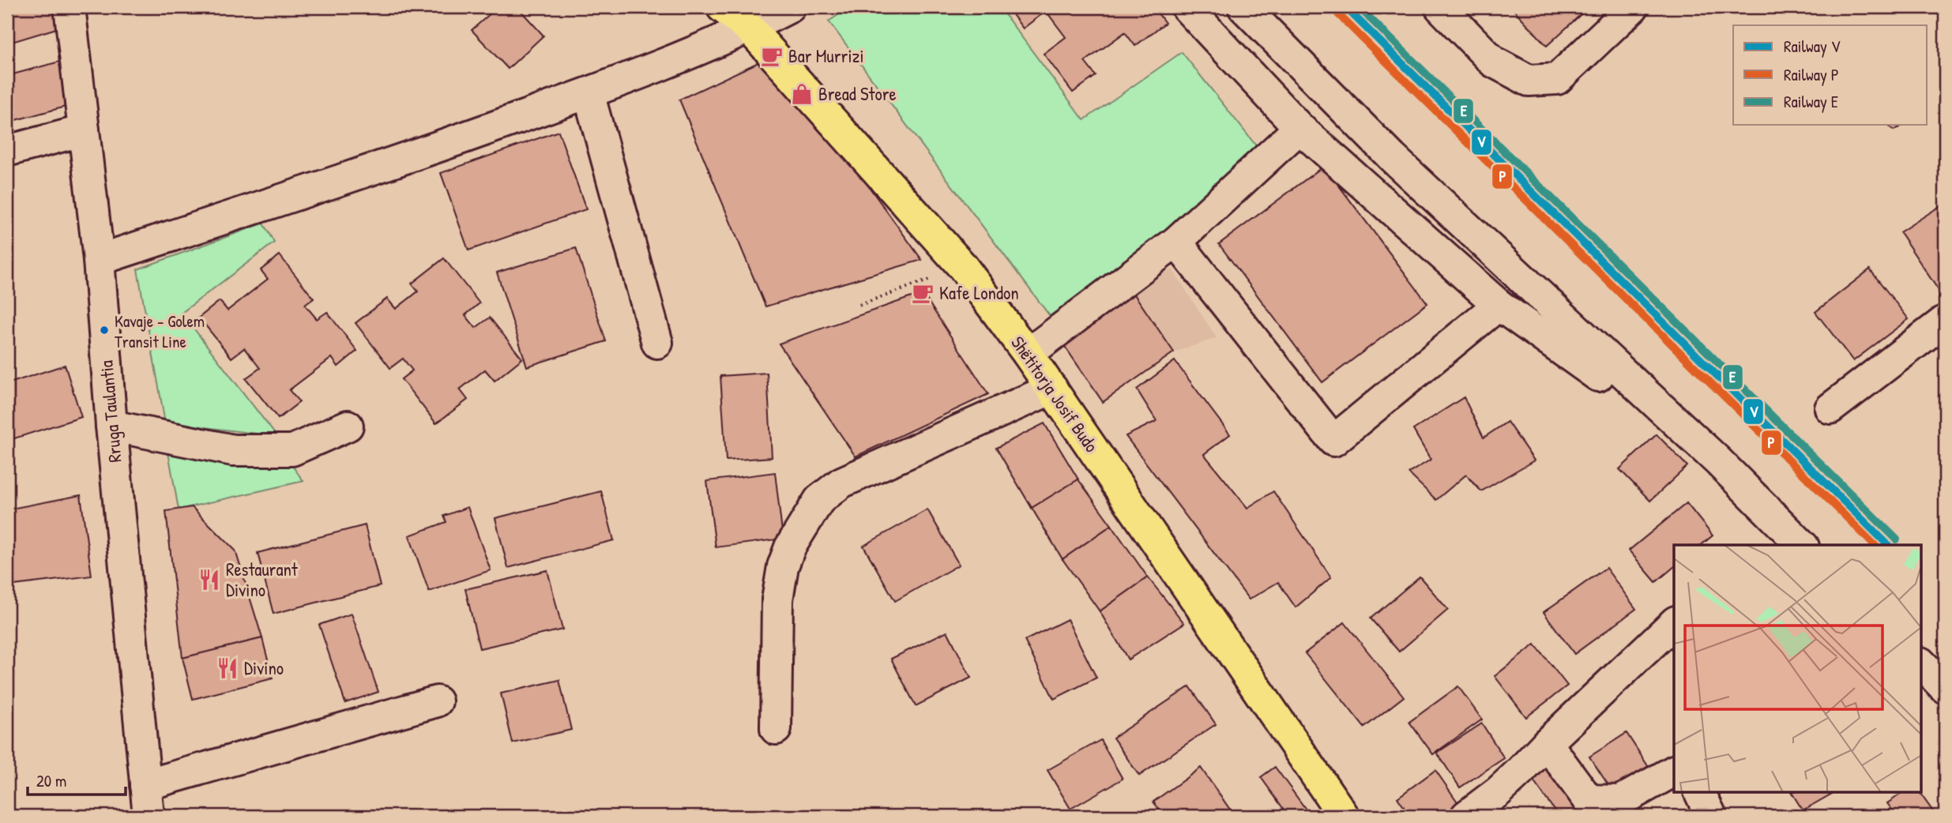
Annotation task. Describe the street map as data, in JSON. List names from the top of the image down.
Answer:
{
  "streets": {
    "main road": ["Shëtitorja Josif Budo"],
    "street": ["Rruga Taulantia"]
  },
  "places": {
    "cafe": ["Bar Murrizi", "Kafe London"],
    "shop": ["Bread Store"],
    "other": ["Kavaje - Golem Transit Line"],
    "restaurant": ["Restaurant Divino", "Divino"]
  },
  "lines": ["rail line V", "rail line E", "rail line P"],
  "legend": ["Railway V", "Railway P", "Railway E"],
  "scale_bar": "20 m"
}
